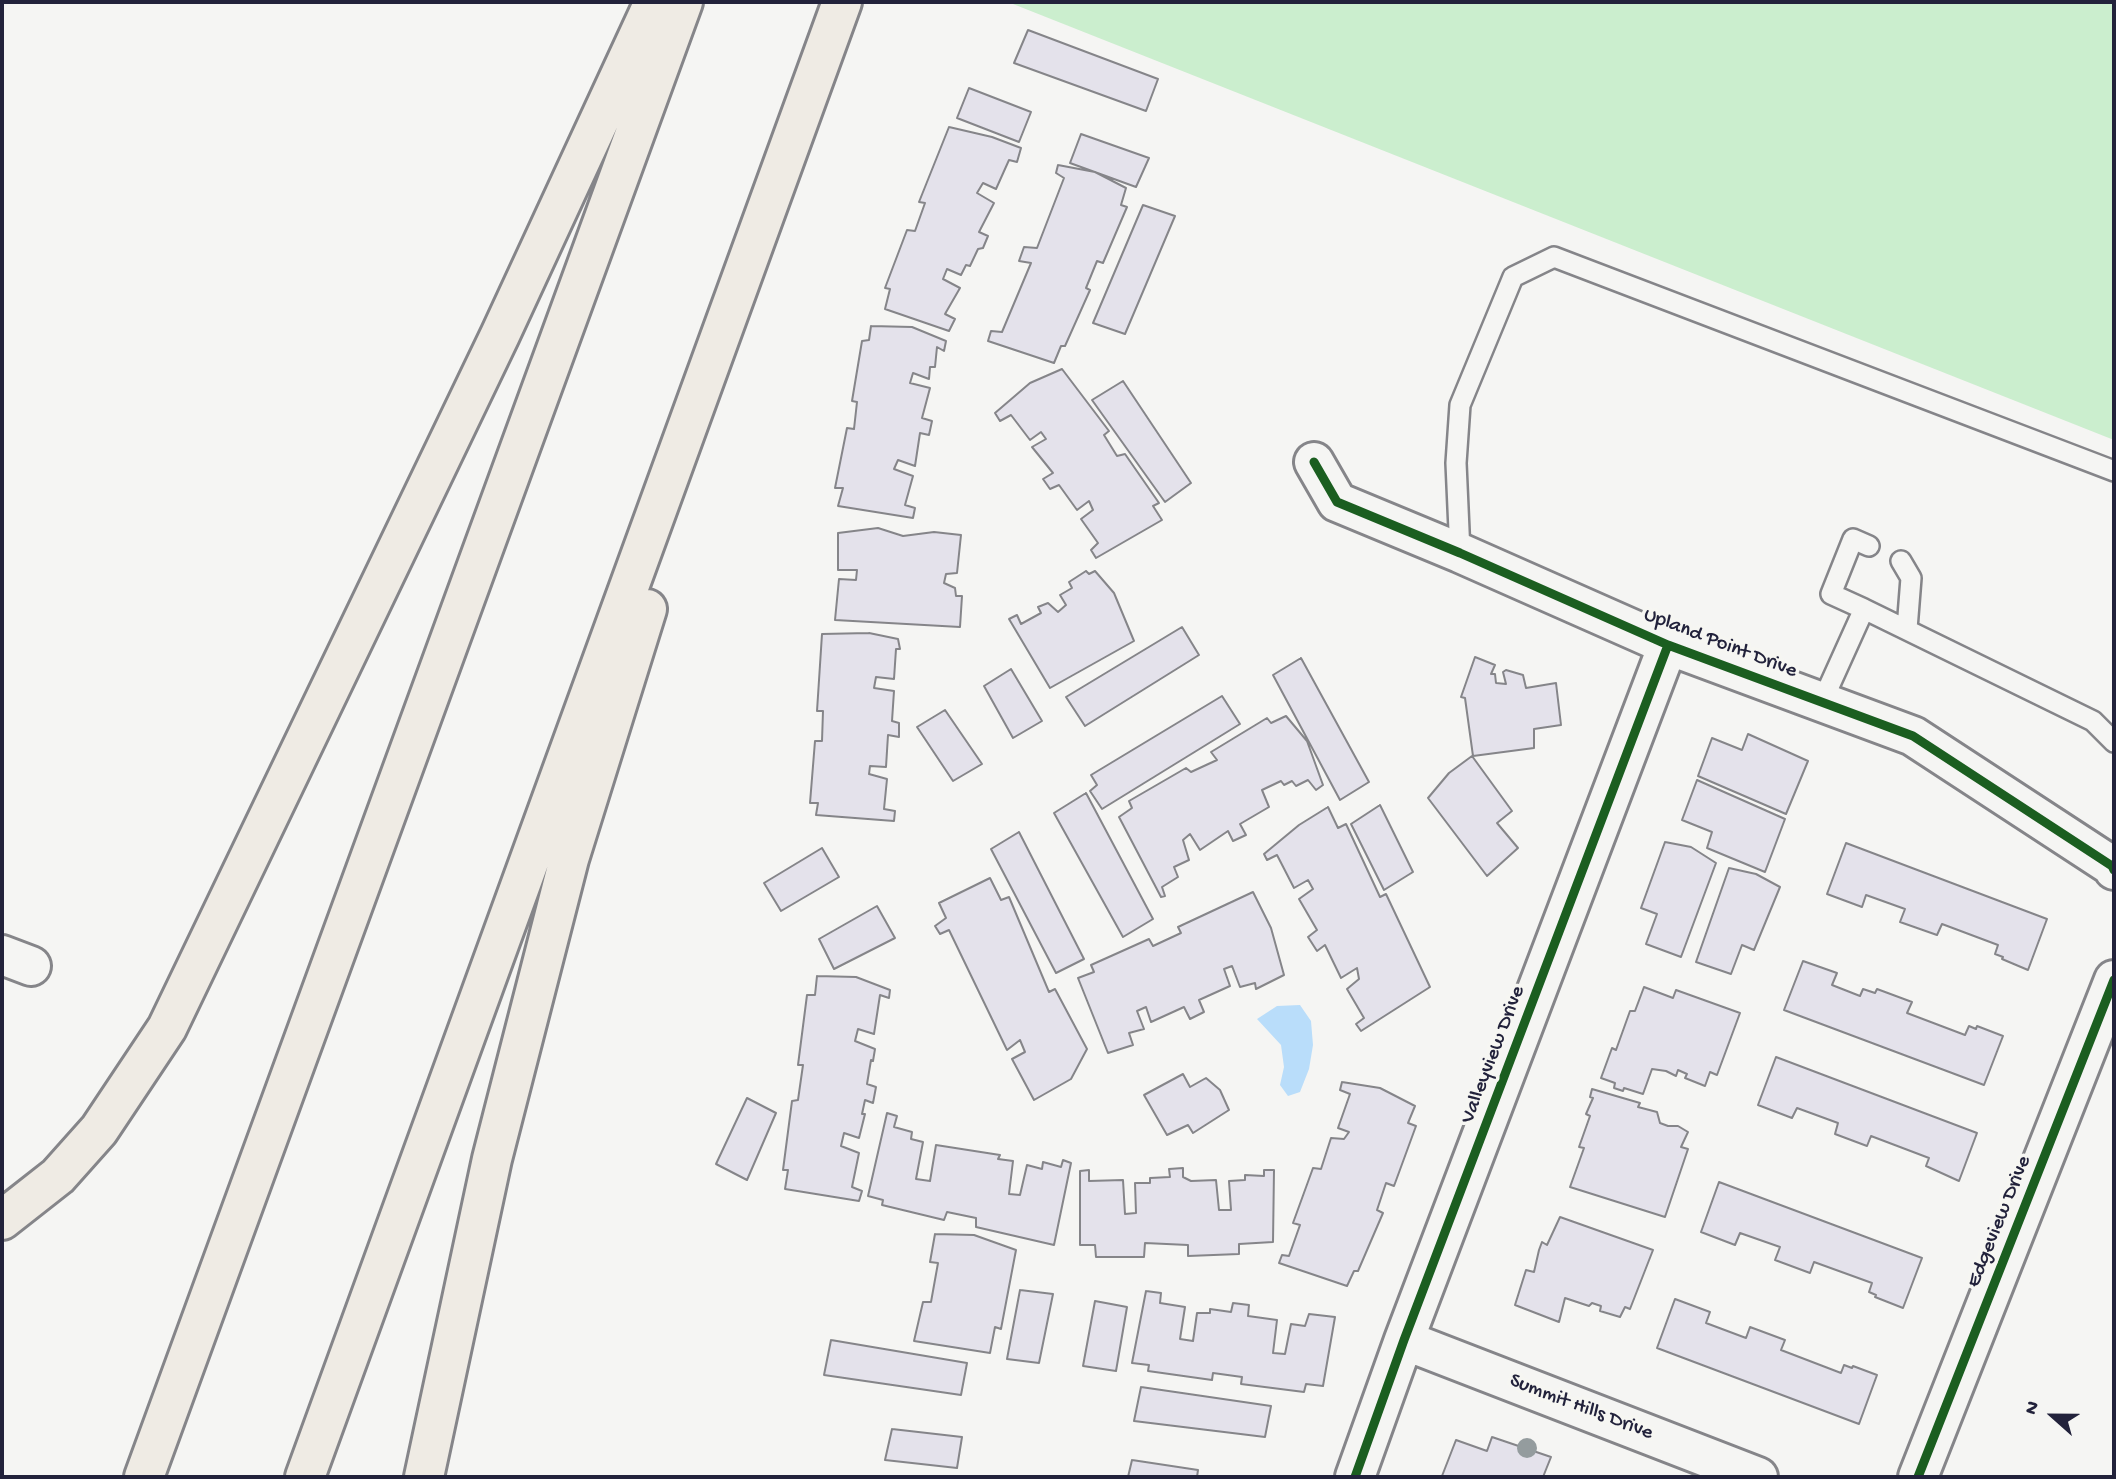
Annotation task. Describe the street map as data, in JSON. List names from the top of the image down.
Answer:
{
  "streets": {
    "street": [
      "Upland Point Drive",
      "Valleyview Drive",
      "Edgeview Drive",
      "Summit Hills Drive"
    ]
  },
  "crossings": [
    ["Upland Point Drive", "Valleyview Drive"],
    ["Valleyview Drive", "Summit Hills Drive"]
  ],
  "north": "left"
}
